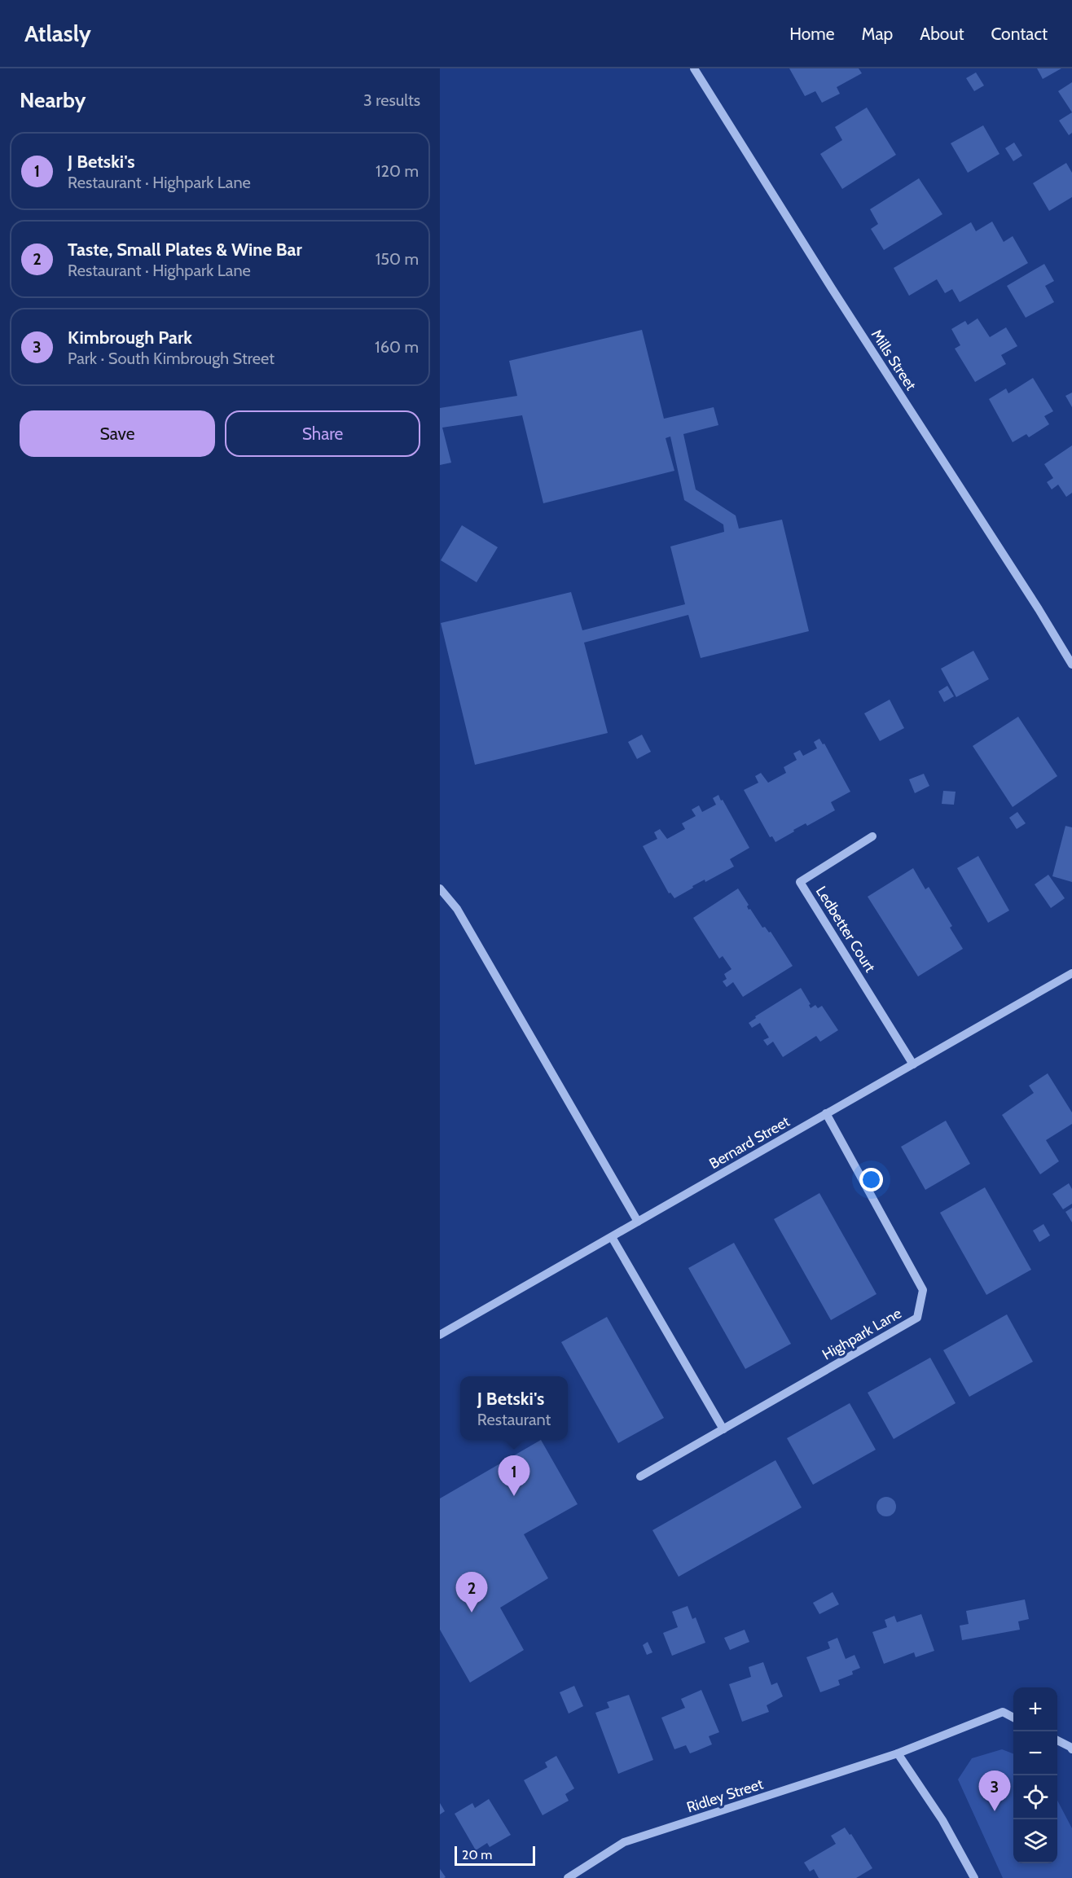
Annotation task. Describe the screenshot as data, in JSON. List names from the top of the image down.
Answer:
{
  "streets": {
    "street": [
      "Mills Street",
      "Ledbetter Court",
      "Bernard Street",
      "Highpark Lane",
      "Ridley Street"
    ]
  },
  "crossings": [
    ["Ledbetter Court", "Bernard Street"],
    ["Bernard Street", "Highpark Lane"]
  ],
  "scale_bar": "20 m",
  "page": {
    "header": "Atlasly",
    "nav": [
      "Home",
      "Map",
      "About",
      "Contact"
    ],
    "heading": ["Nearby", "3 results"],
    "list": [
      {
        "mark": "1",
        "name": "J Betski's",
        "note": "Restaurant · Highpark Lane",
        "value": "120 m"
      },
      {
        "mark": "2",
        "name": "Taste, Small Plates & Wine Bar",
        "note": "Restaurant · Highpark Lane",
        "value": "150 m"
      },
      {
        "mark": "3",
        "name": "Kimbrough Park",
        "note": "Park · South Kimbrough Street",
        "value": "160 m"
      }
    ],
    "buttons": ["Save", "Share"],
    "popup": ["J Betski's", "Restaurant"],
    "pins": ["1", "2", "3"],
    "map_buttons": ["+", "−"],
    "scale": "20 m"
  }
}
